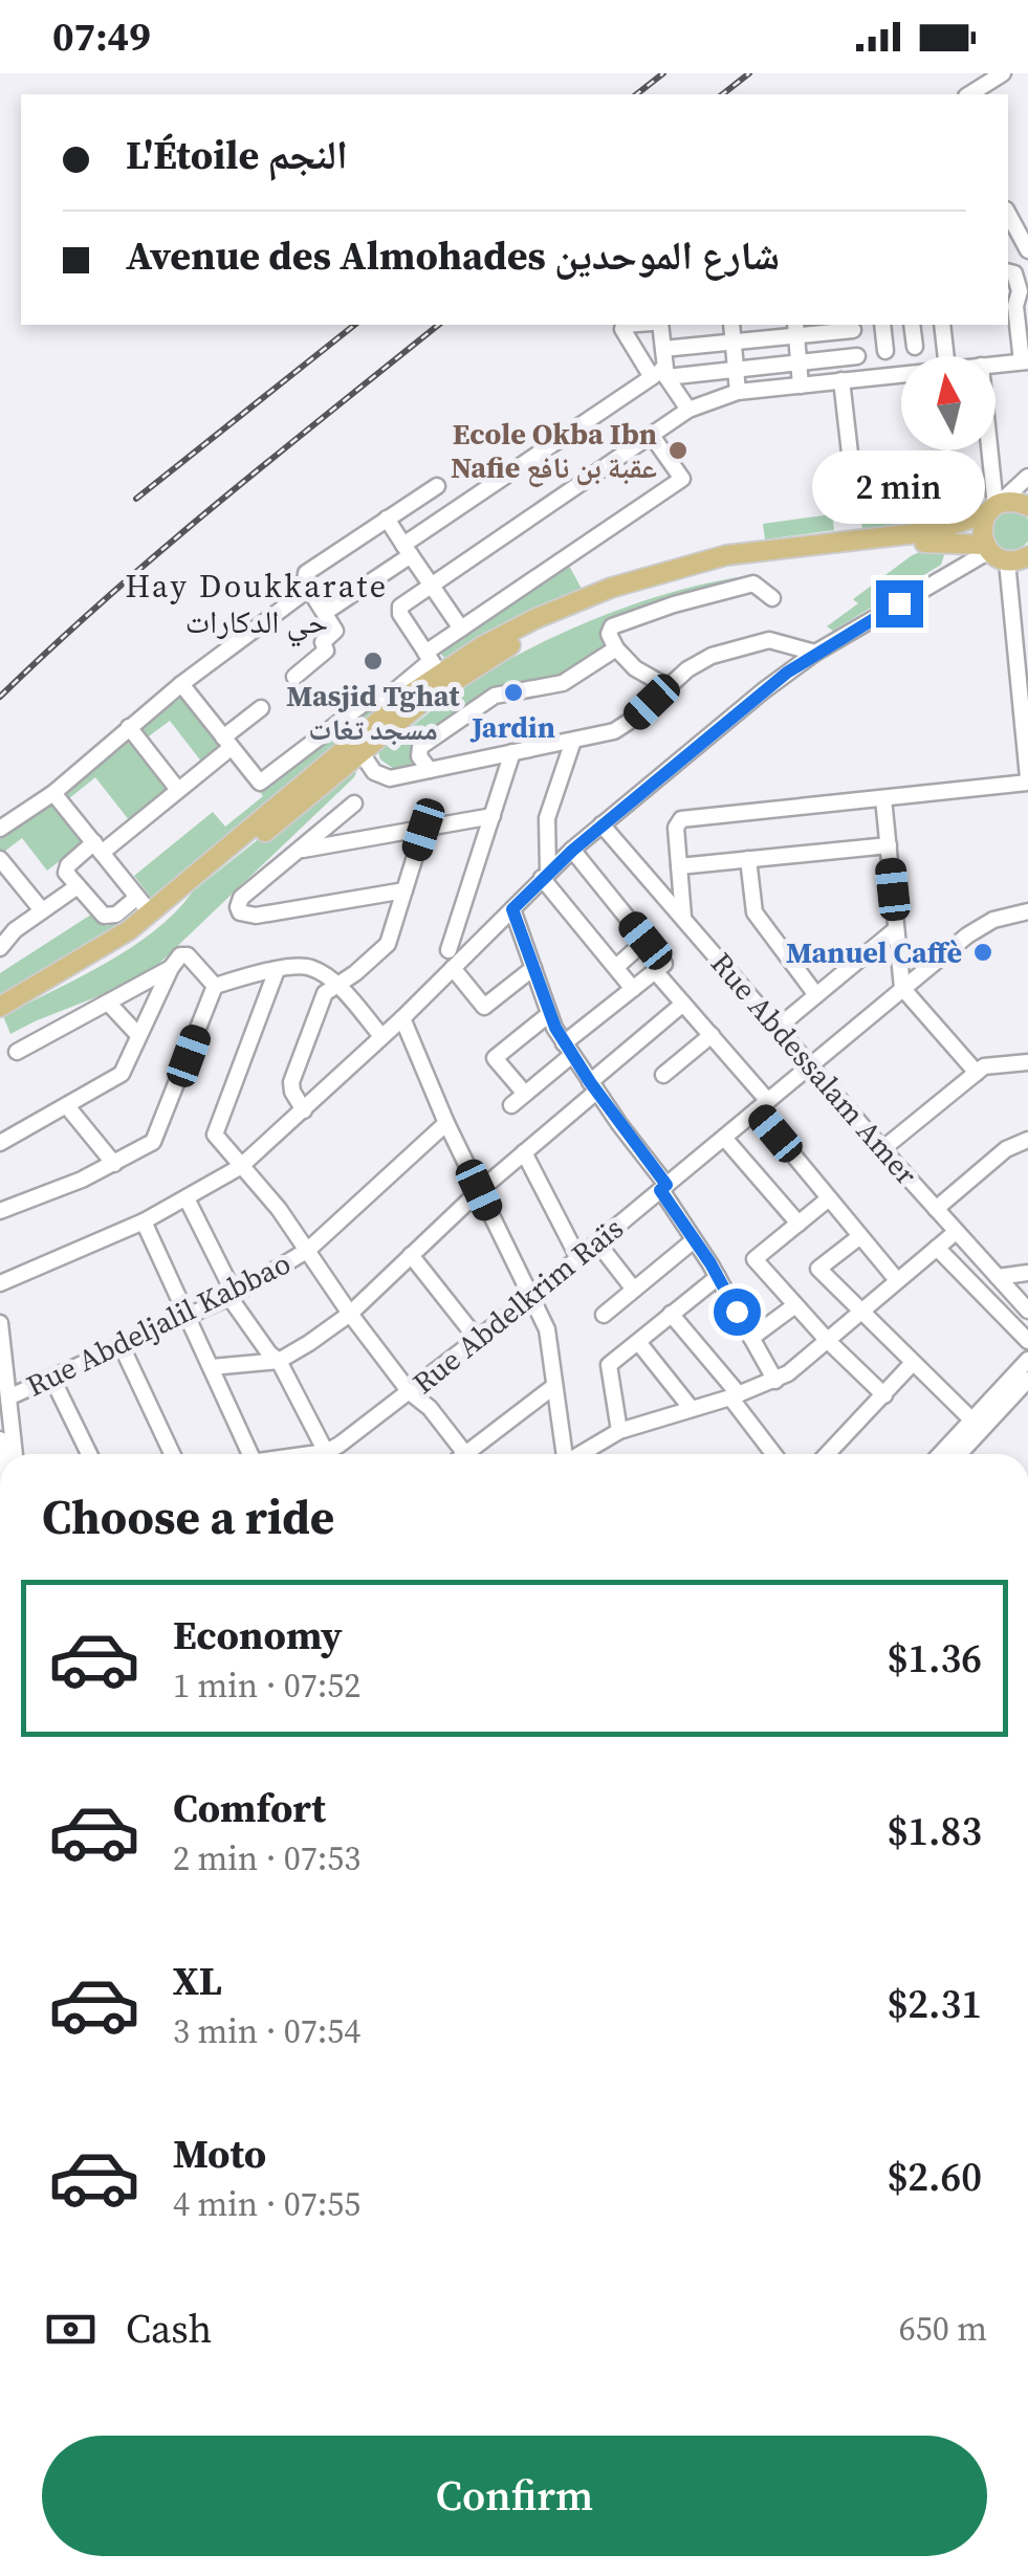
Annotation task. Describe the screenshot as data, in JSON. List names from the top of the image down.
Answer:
{
  "streets": {
    "street": ["Rue Abdessalam Amer", "Rue Abdelkrim Raïs", "Rue Abdeljalil Kabbao"]
  },
  "crossings": [
    ["Rue Abdessalam Amer", "Rue Abdelkrim Raïs"]
  ],
  "districts": ["Hay Doukkarate حي الدكارات"],
  "places": [
    "Ecole Okba Ibn Nafie عقبة بن نافع",
    "Masjid Tghat مسجد تغات",
    "Jardin",
    "Manuel Caffè"
  ],
  "north": "top",
  "page": {
    "status": "07:49",
    "banner": ["L'Étoile النجم", "Avenue des Almohades شارع الموحدين"],
    "bubble": "2 min",
    "heading": "Choose a ride",
    "list": [
      {
        "name": "Economy",
        "note": "1 min · 07:52",
        "value": "$1.36"
      },
      {
        "name": "Comfort",
        "note": "2 min · 07:53",
        "value": "$1.83"
      },
      {
        "name": "XL",
        "note": "3 min · 07:54",
        "value": "$2.31"
      },
      {
        "name": "Moto",
        "note": "4 min · 07:55",
        "value": "$2.60"
      }
    ],
    "pay": ["Cash", "650 m"],
    "buttons": "Confirm"
  }
}
